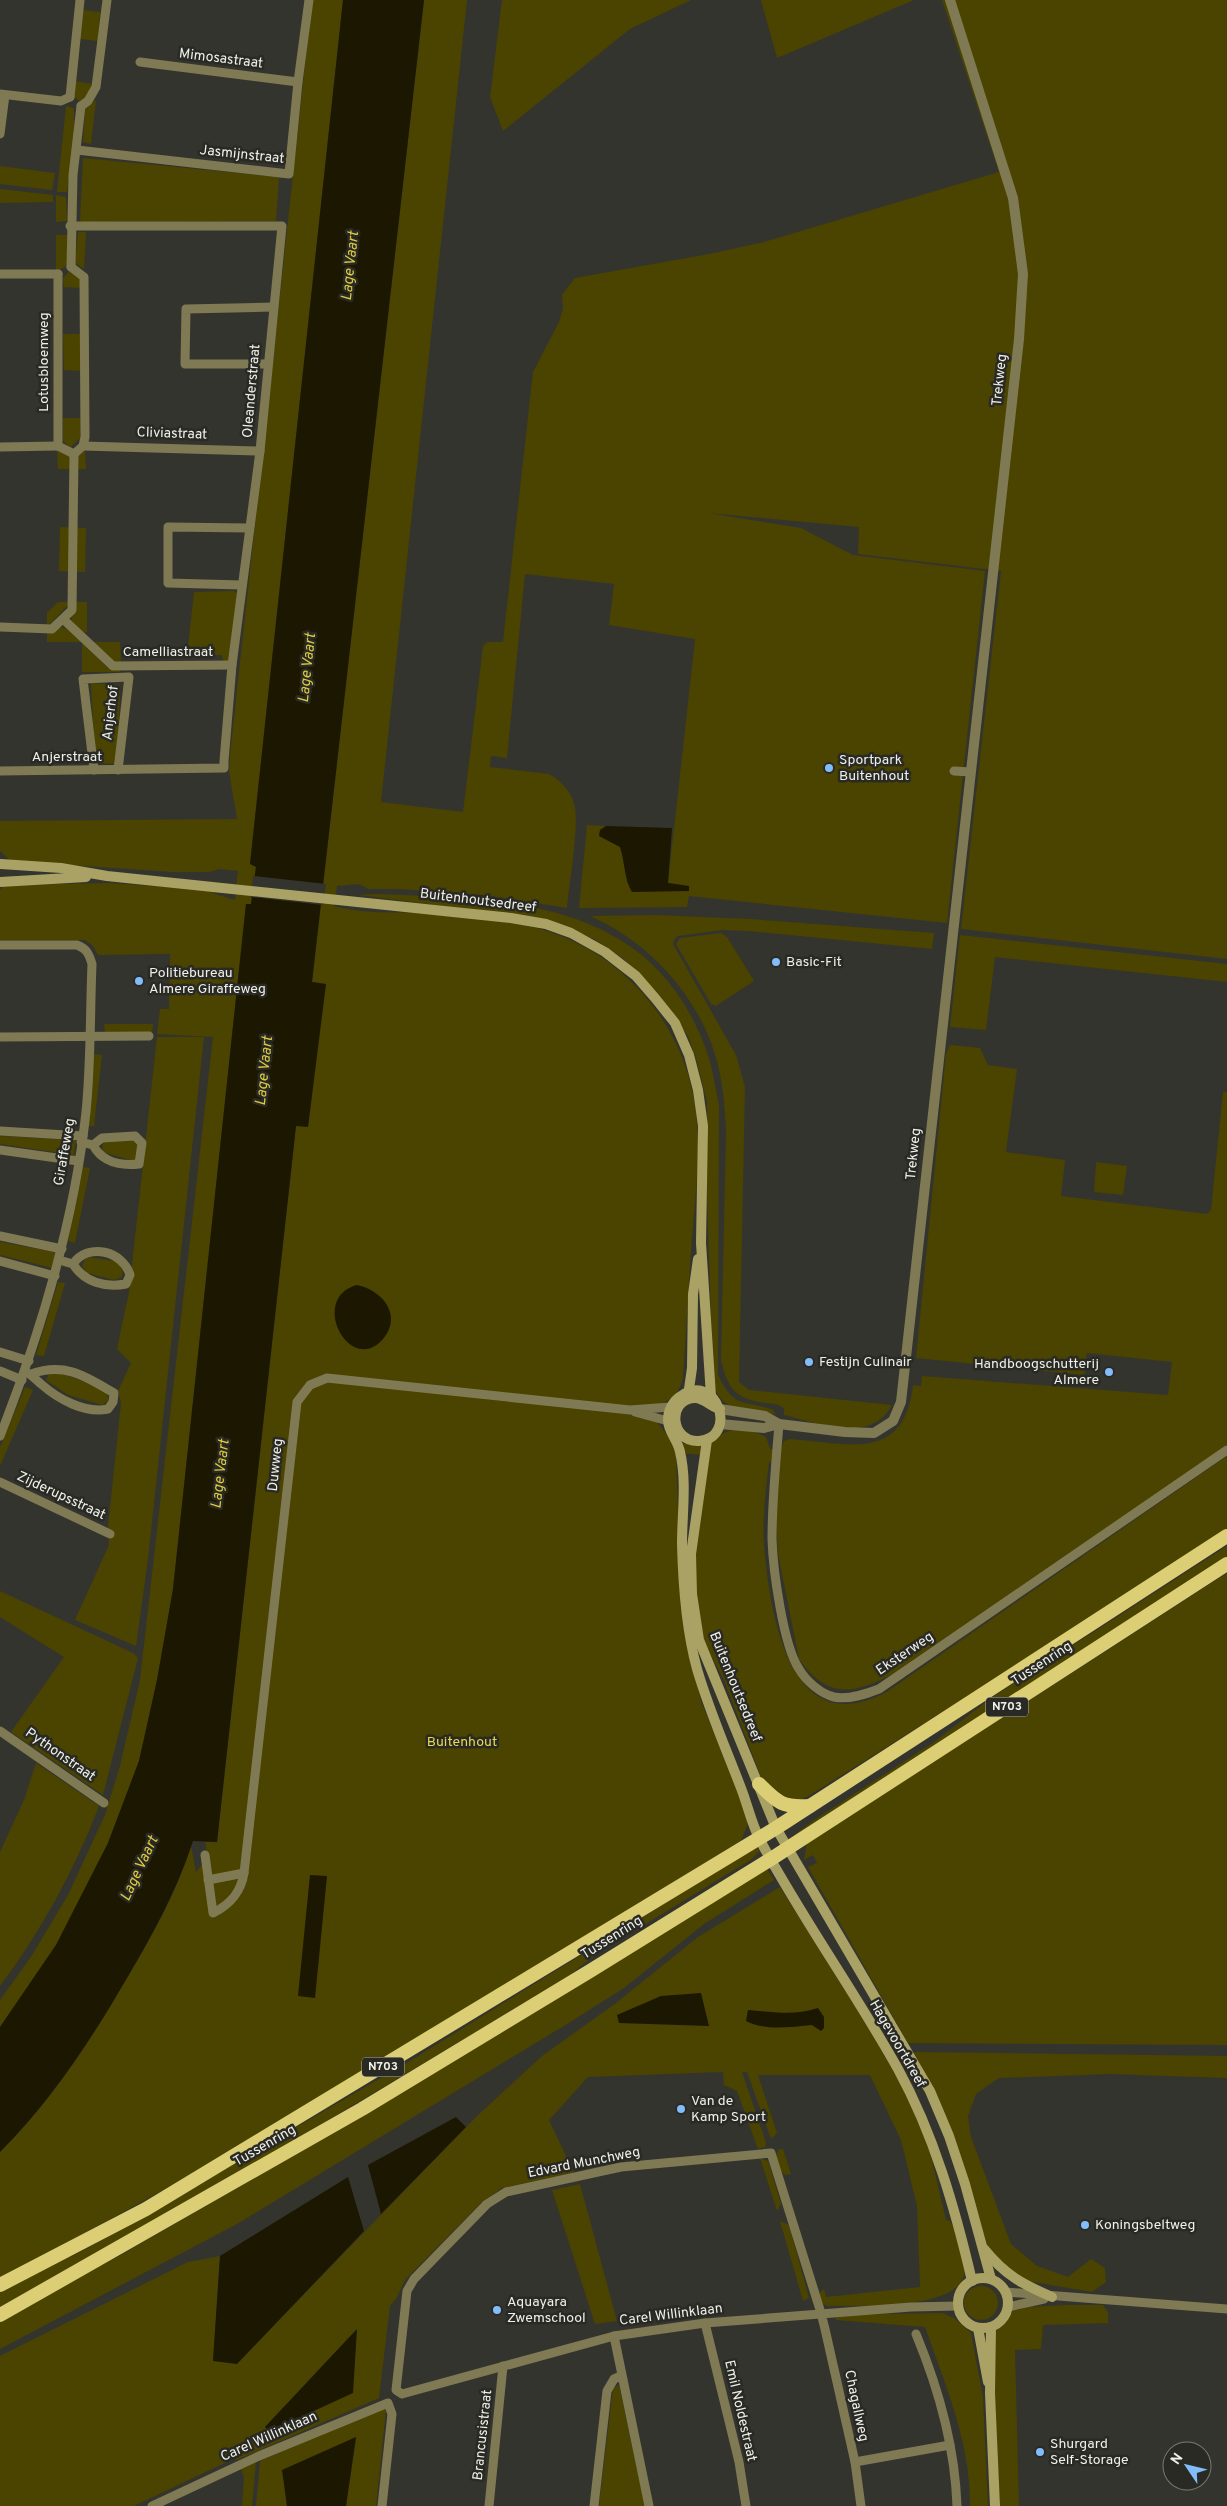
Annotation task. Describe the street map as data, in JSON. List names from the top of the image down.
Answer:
{
  "streets": {
    "highway": ["Tussenring", "N703"],
    "main road": ["Buitenhoutsedreef", "Hagevoortdreef"],
    "street": [
      "Mimosastraat",
      "Jasmijnstraat",
      "Lotusbloemweg",
      "Trekweg",
      "Oleanderstraat",
      "Cliviastraat",
      "Camelliastraat",
      "Anjerhof",
      "Anjerstraat",
      "Giraffeweg",
      "Duwweg",
      "Zijderupsstraat",
      "Eksterweg",
      "Pythonstraat",
      "Edvard Munchweg",
      "Carel Willinklaan",
      "Chagallweg",
      "Emil Noldestraat",
      "Brancusistraat"
    ]
  },
  "crossings": [
    ["Mimosastraat", "Jasmijnstraat"],
    ["Trekweg", "Buitenhoutsedreef"],
    ["Trekweg", "Duwweg"],
    ["Trekweg", "Eksterweg"],
    ["Oleanderstraat", "Cliviastraat"],
    ["Oleanderstraat", "Camelliastraat"],
    ["Oleanderstraat", "Anjerstraat"],
    ["Anjerhof", "Anjerstraat"],
    ["Buitenhoutsedreef", "Duwweg"],
    ["Buitenhoutsedreef", "Tussenring"],
    ["Buitenhoutsedreef", "Hagevoortdreef"],
    ["Tussenring", "Hagevoortdreef"],
    ["Hagevoortdreef", "Carel Willinklaan"],
    ["Edvard Munchweg", "Carel Willinklaan"],
    ["Edvard Munchweg", "Chagallweg"],
    ["Carel Willinklaan", "Chagallweg"],
    ["Carel Willinklaan", "Emil Noldestraat"],
    ["Carel Willinklaan", "Brancusistraat"]
  ],
  "water": ["Lage Vaart"],
  "parks": ["Buitenhout"],
  "places": [
    "Sportpark Buitenhout",
    "Basic-Fit",
    "Politiebureau Almere Giraffeweg",
    "Festijn Culinair",
    "Handboogschutterij Almere",
    "Van de Kamp Sport",
    "Koningsbeltweg",
    "Aquayara Zwemschool",
    "Shurgard Self-Storage"
  ],
  "north": "top left"
}
